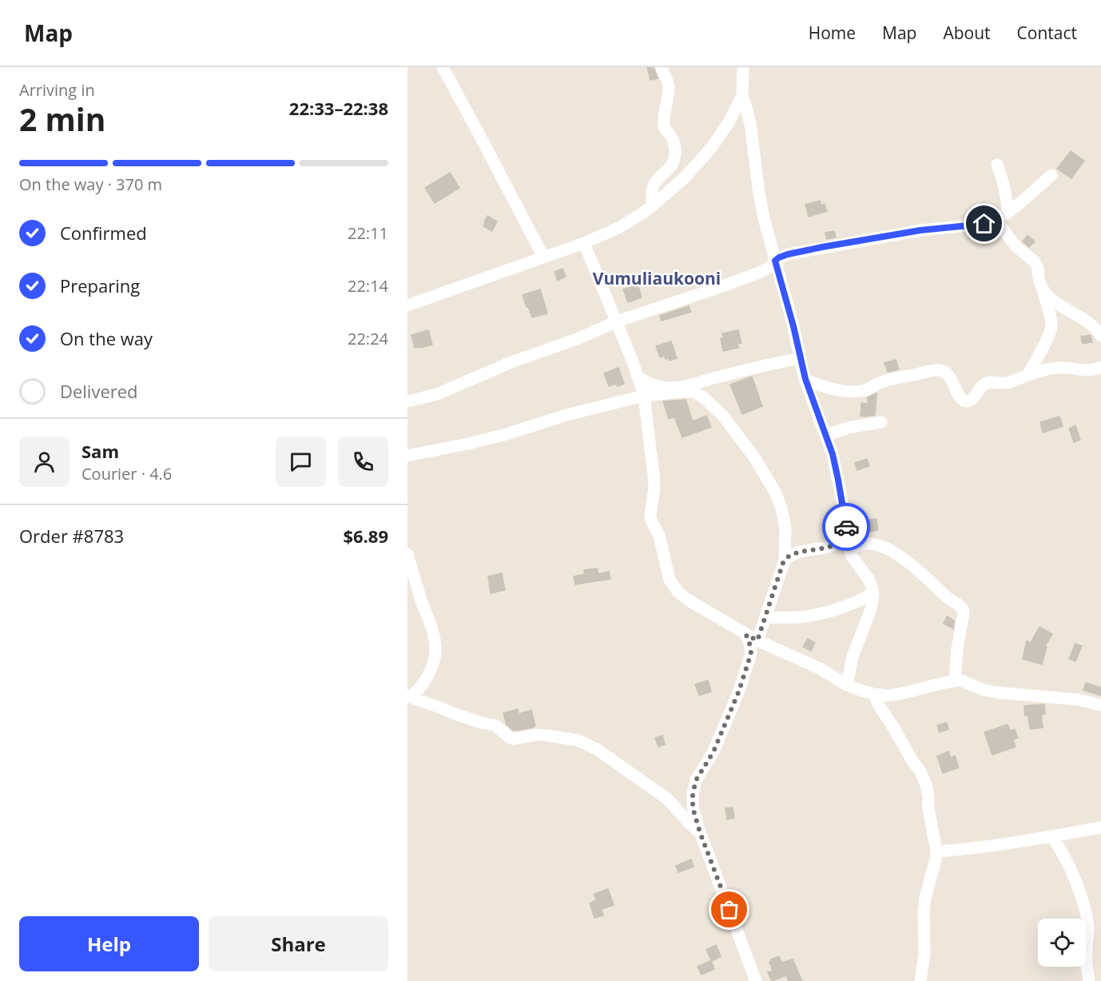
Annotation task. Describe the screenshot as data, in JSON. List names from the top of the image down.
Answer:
{
  "districts": ["Vumuliaukooni"],
  "page": {
    "header": "Map",
    "nav": [
      "Home",
      "Map",
      "About",
      "Contact"
    ],
    "heading": ["2 min", "Arriving in", "22:33–22:38"],
    "panel": [
      "Sam",
      "Courier · 4.6",
      "Order #8783",
      "$6.89"
    ],
    "bar": "On the way · 370 m",
    "list": [
      ["Confirmed", "22:11"],
      ["Preparing", "22:14"],
      ["On the way", "22:24"],
      "Delivered"
    ],
    "buttons": ["Help", "Share"]
  }
}
